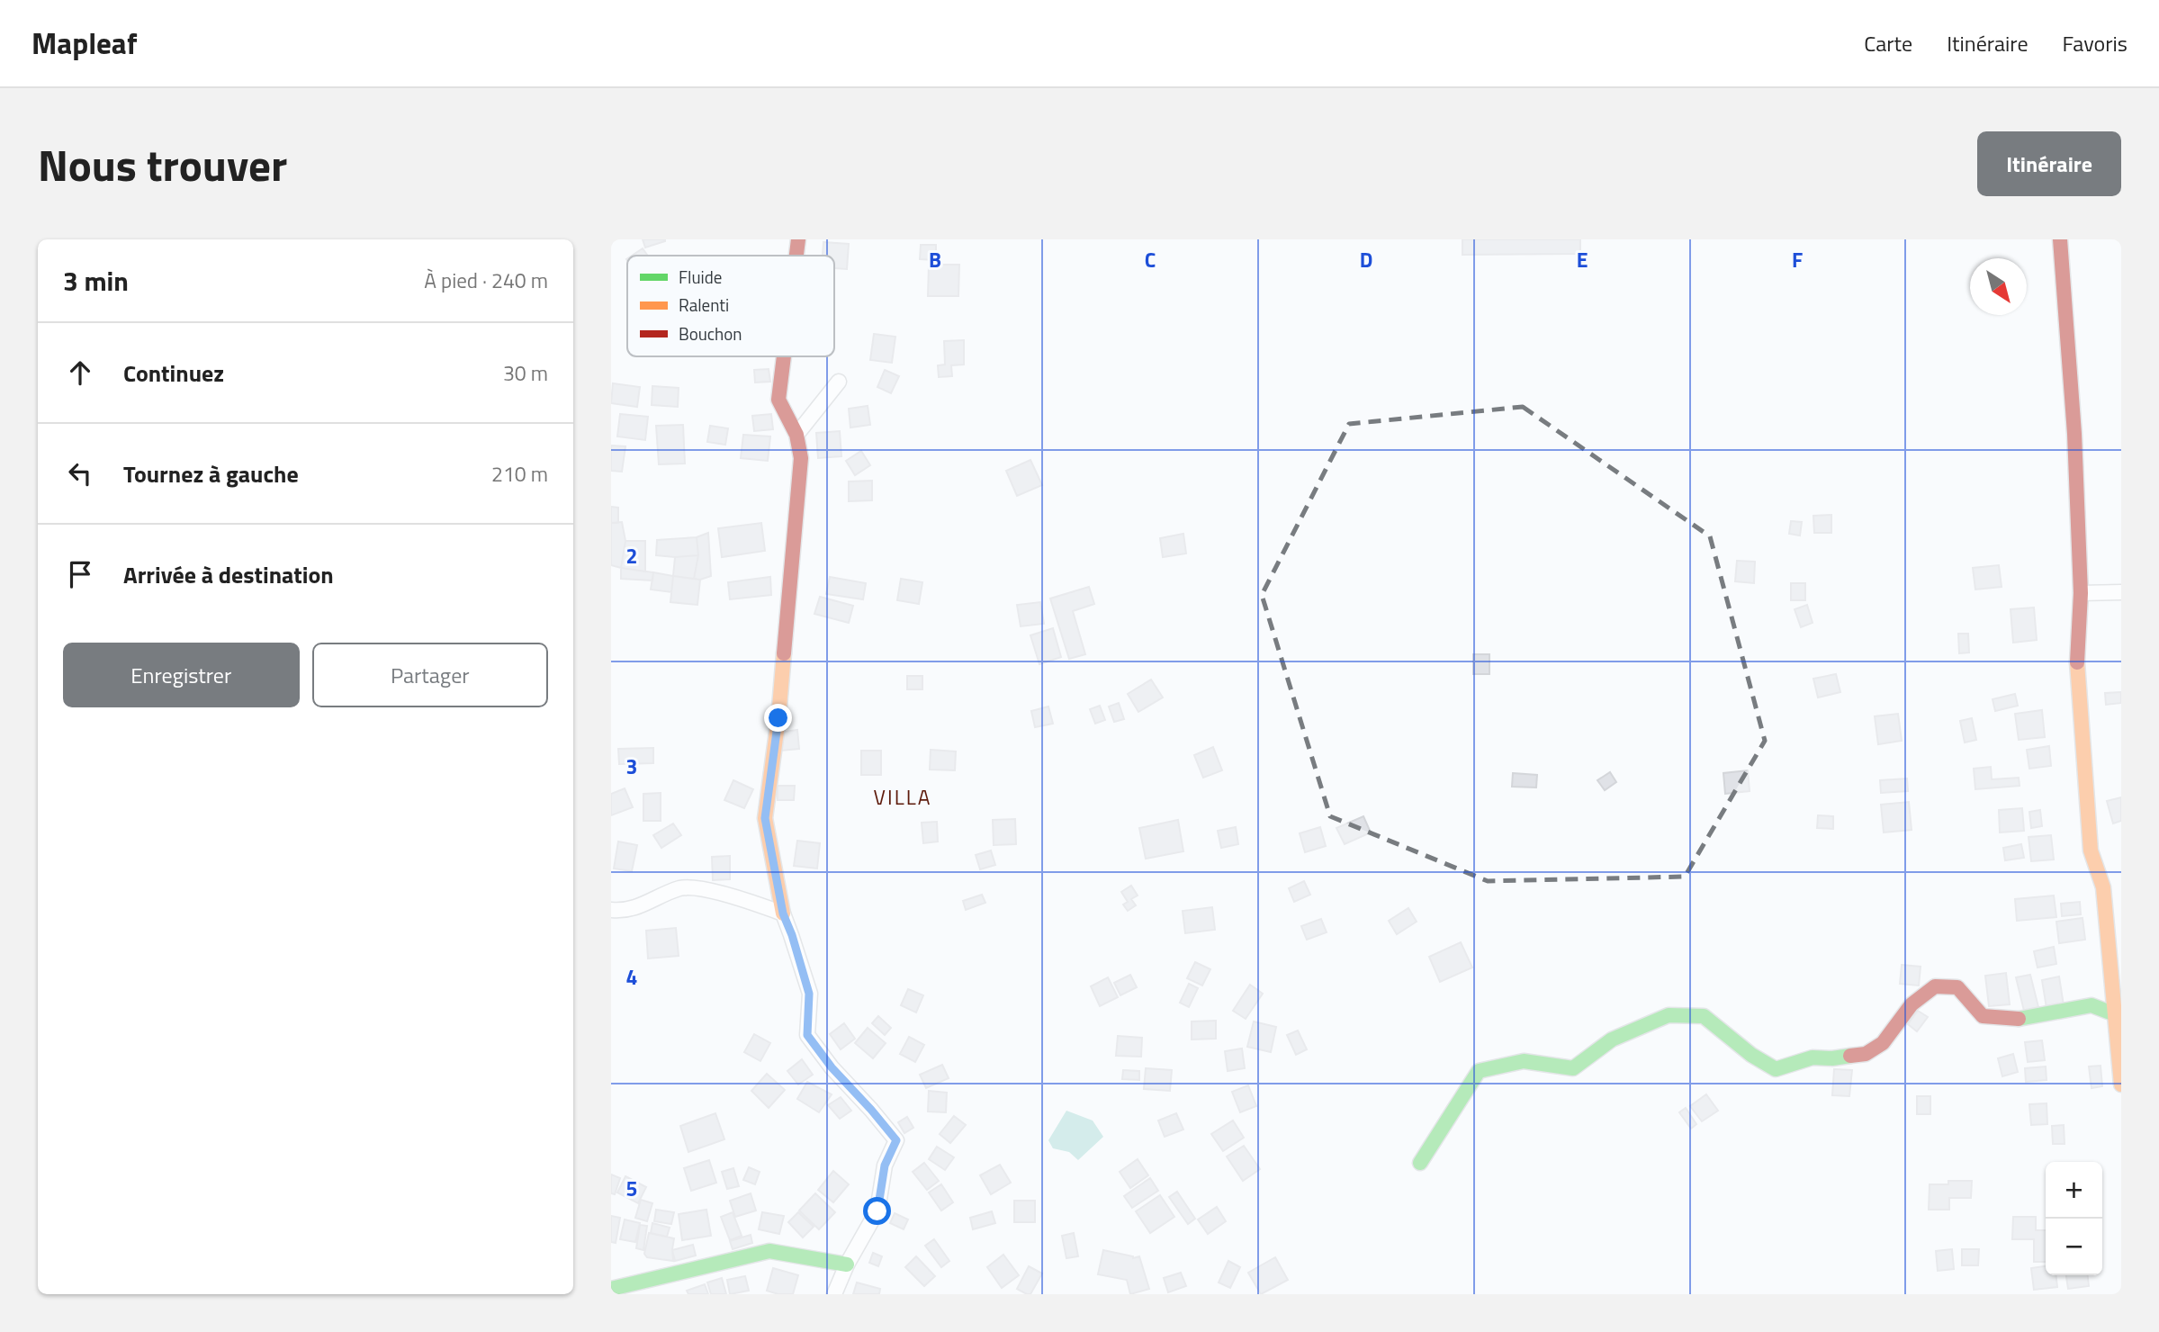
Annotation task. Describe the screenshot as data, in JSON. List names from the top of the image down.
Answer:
{
  "districts": ["VILLA"],
  "legend": ["Fluide", "Ralenti", "Bouchon"],
  "north": "bottom right",
  "page": {
    "header": "Mapleaf",
    "nav": ["Carte", "Itinéraire", "Favoris"],
    "title": "Nous trouver",
    "buttons": [
      "Itinéraire",
      ["Enregistrer", "Partager"]
    ],
    "heading": ["3 min", "À pied · 240 m"],
    "list": [
      ["Continuez", "30 m"],
      ["Tournez à gauche", "210 m"],
      "Arrivée à destination"
    ],
    "map_buttons": ["+", "−"]
  },
  "grid": {
    "columns": [
      "B",
      "C",
      "D",
      "E",
      "F"
    ],
    "rows": [
      "2",
      "3",
      "4",
      "5"
    ]
  }
}
